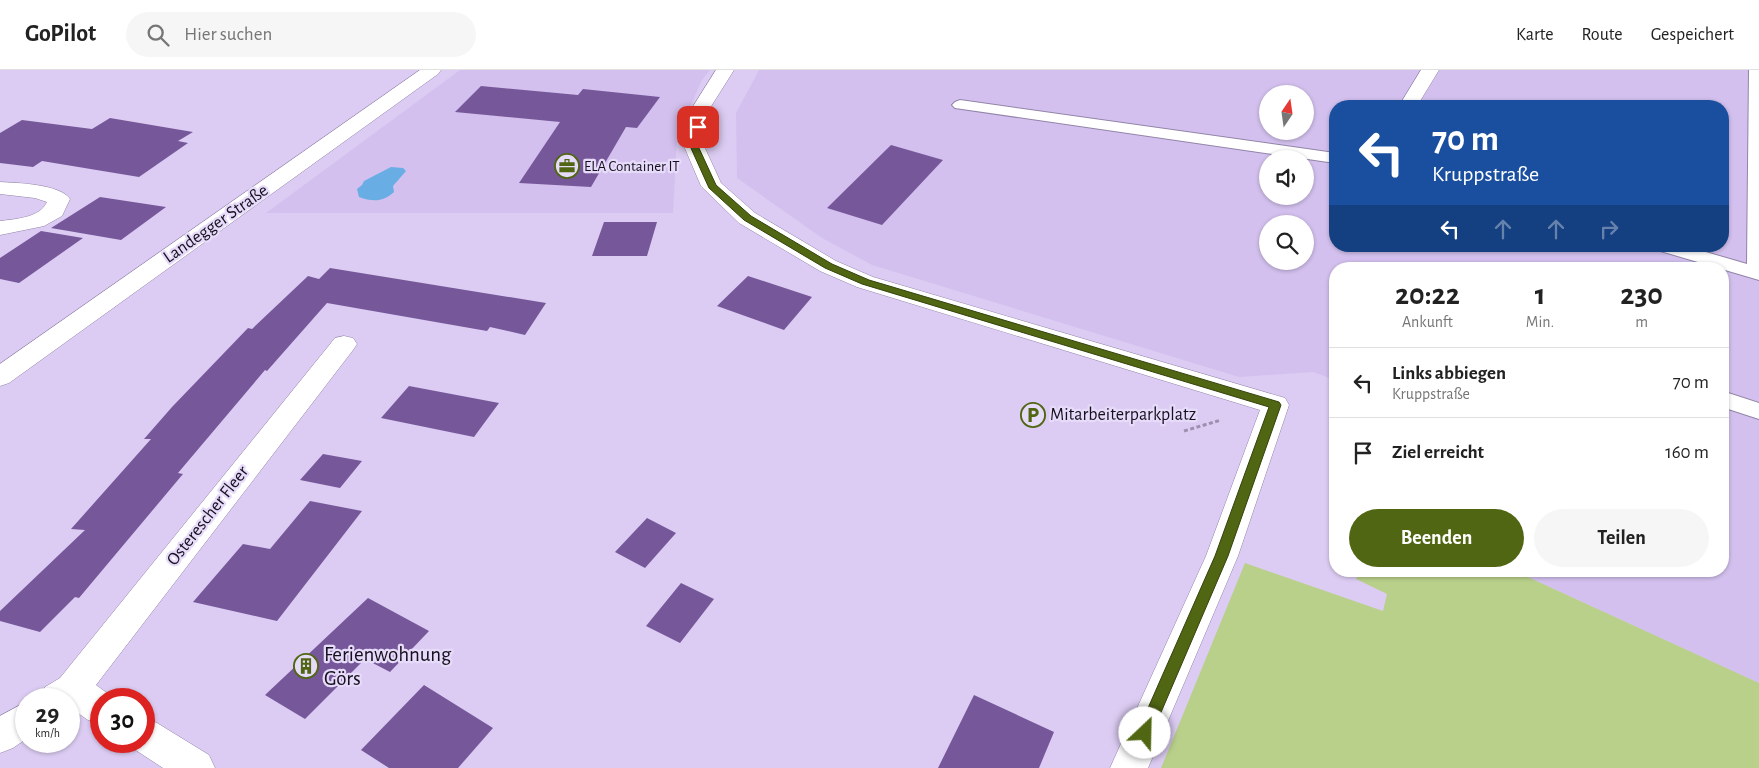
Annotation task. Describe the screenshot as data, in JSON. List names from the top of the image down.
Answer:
{
  "streets": {
    "street": ["Landegger Straße", "Osterescher Fleer"]
  },
  "places": {
    "office": ["ELA Container IT"],
    "parking": ["Mitarbeiterparkplatz"],
    "building": ["Ferienwohnung Görs"]
  },
  "north": "top",
  "page": {
    "header": "GoPilot",
    "search": "Hier suchen",
    "nav": ["Karte", "Route", "Gespeichert"],
    "turn": ["70 m", "Kruppstraße"],
    "eta": [
      "20:22",
      "Ankunft",
      "1",
      "Min.",
      "230",
      "m"
    ],
    "list": [
      {
        "name": "Links abbiegen",
        "note": "Kruppstraße",
        "value": "70 m"
      },
      {
        "name": "Ziel erreicht",
        "value": "160 m"
      }
    ],
    "buttons": ["Beenden", "Teilen"],
    "speed": "29 km/h",
    "limit": "30"
  }
}
